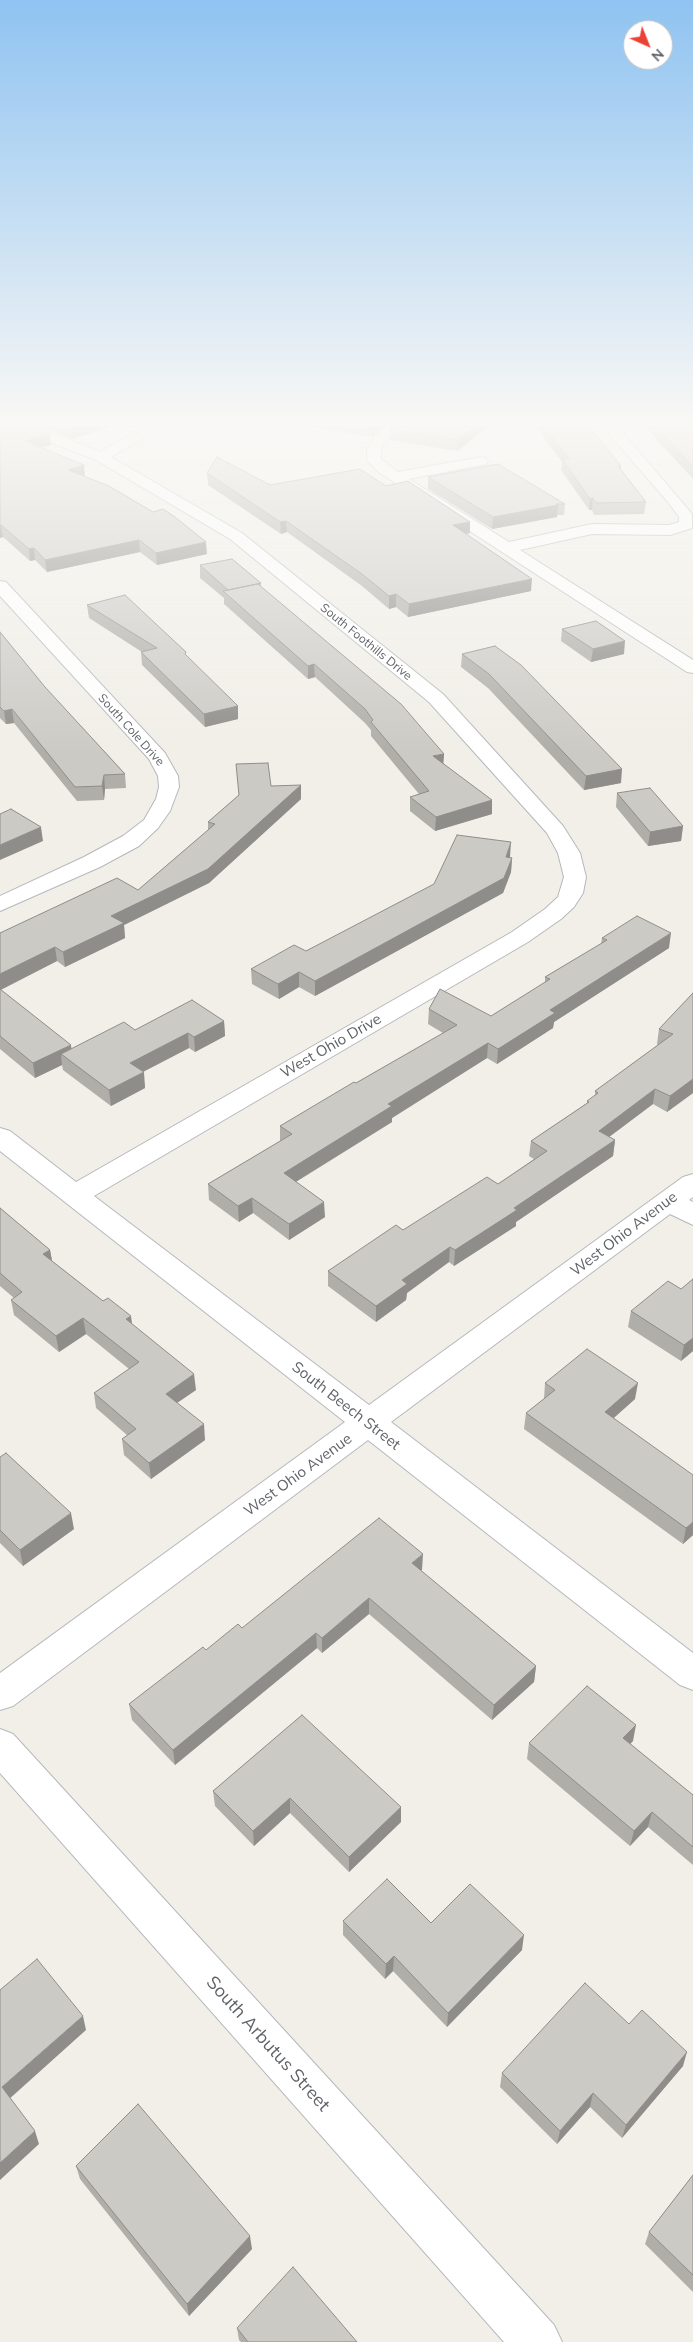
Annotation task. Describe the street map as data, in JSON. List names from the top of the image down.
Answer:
{
  "streets": {
    "street": [
      "South Foothills Drive",
      "South Cole Drive",
      "West Ohio Drive",
      "West Ohio Avenue",
      "South Beech Street",
      "South Arbutus Street"
    ]
  },
  "crossings": [
    ["South Foothills Drive", "West Ohio Drive"],
    ["West Ohio Drive", "South Beech Street"],
    ["West Ohio Avenue", "South Beech Street"]
  ],
  "north": "bottom right"
}
